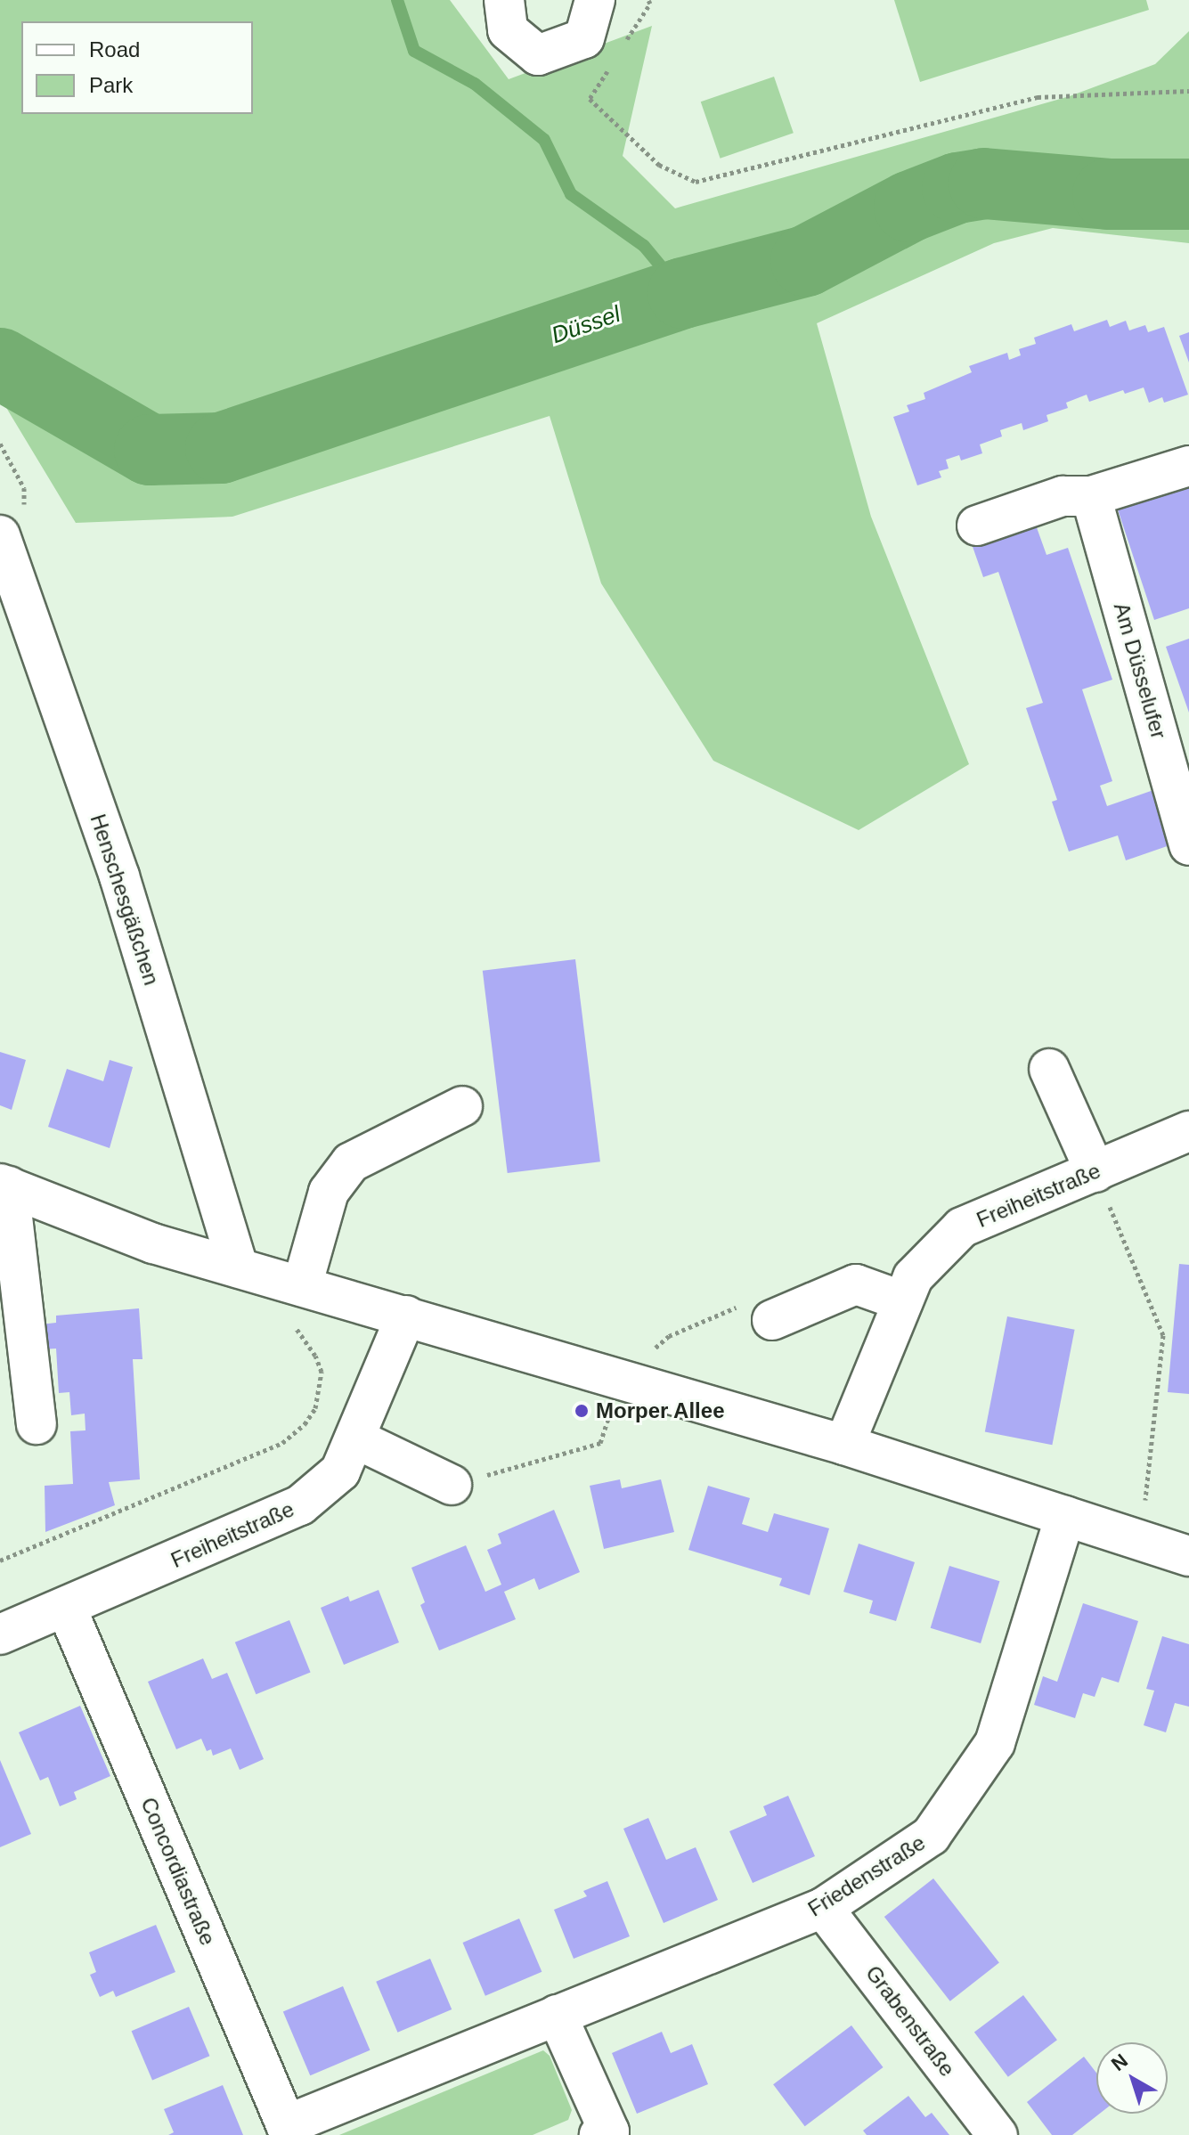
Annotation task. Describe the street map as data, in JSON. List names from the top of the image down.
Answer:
{
  "streets": {
    "street": [
      "Am Düsselufer",
      "Henschesgäßchen",
      "Freiheitstraße",
      "Concordiastraße",
      "Friedenstraße",
      "Grabenstraße"
    ]
  },
  "crossings": [
    ["Freiheitstraße", "Concordiastraße"],
    ["Concordiastraße", "Friedenstraße"],
    ["Friedenstraße", "Grabenstraße"]
  ],
  "water": ["Düssel"],
  "places": ["Morper Allee"],
  "legend": ["Road", "Park"],
  "north": "top left"
}
